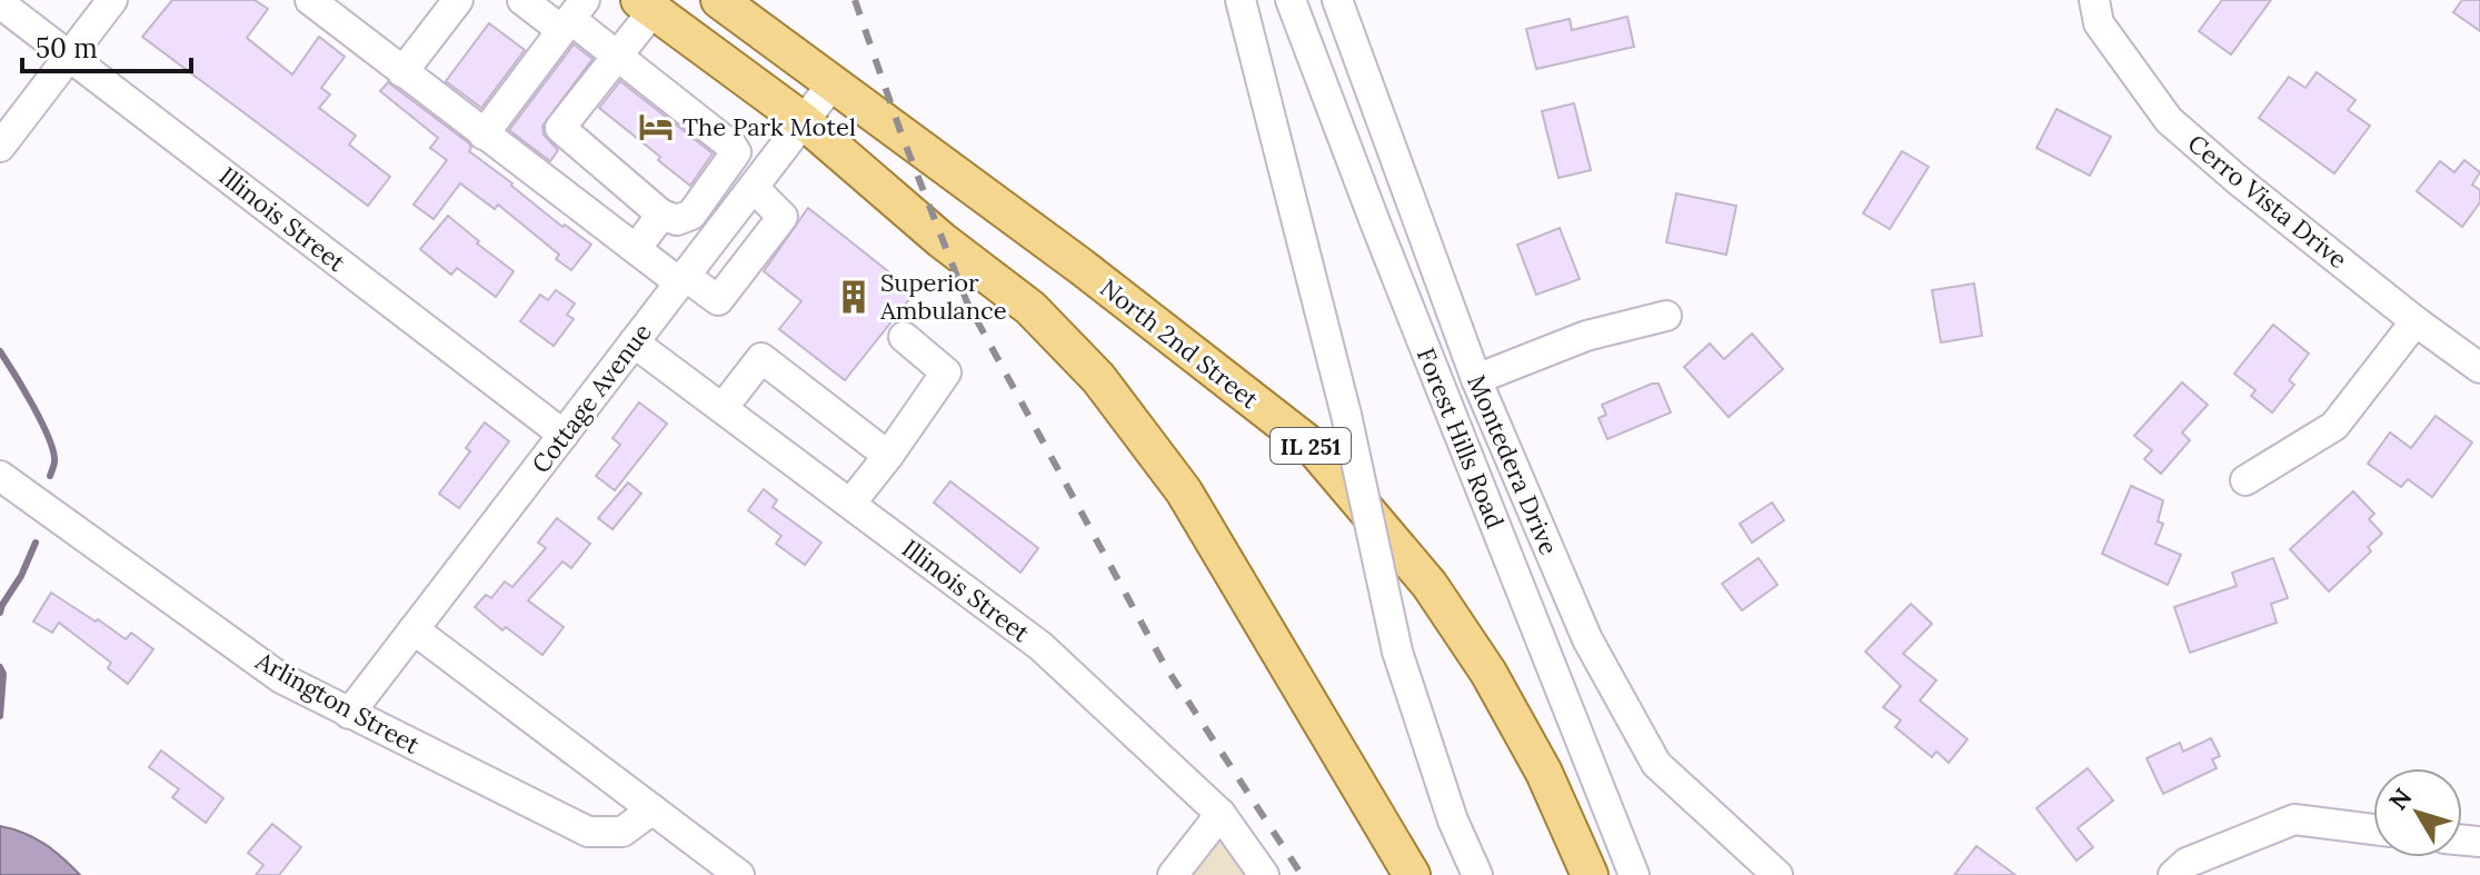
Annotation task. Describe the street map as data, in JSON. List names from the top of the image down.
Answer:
{
  "streets": {
    "main road": ["North 2nd Street", "IL 251"],
    "street": [
      "Cerro Vista Drive",
      "Illinois Street",
      "Cottage Avenue",
      "Forest Hills Road",
      "Montedera Drive",
      "Arlington Street"
    ]
  },
  "crossings": [
    ["Illinois Street", "Cottage Avenue"],
    ["North 2nd Street", "Cottage Avenue"],
    ["Cottage Avenue", "Arlington Street"]
  ],
  "places": {
    "hotel": ["The Park Motel"],
    "building": ["Superior Ambulance"]
  },
  "scale_bar": "50 m",
  "north": "top left"
}
